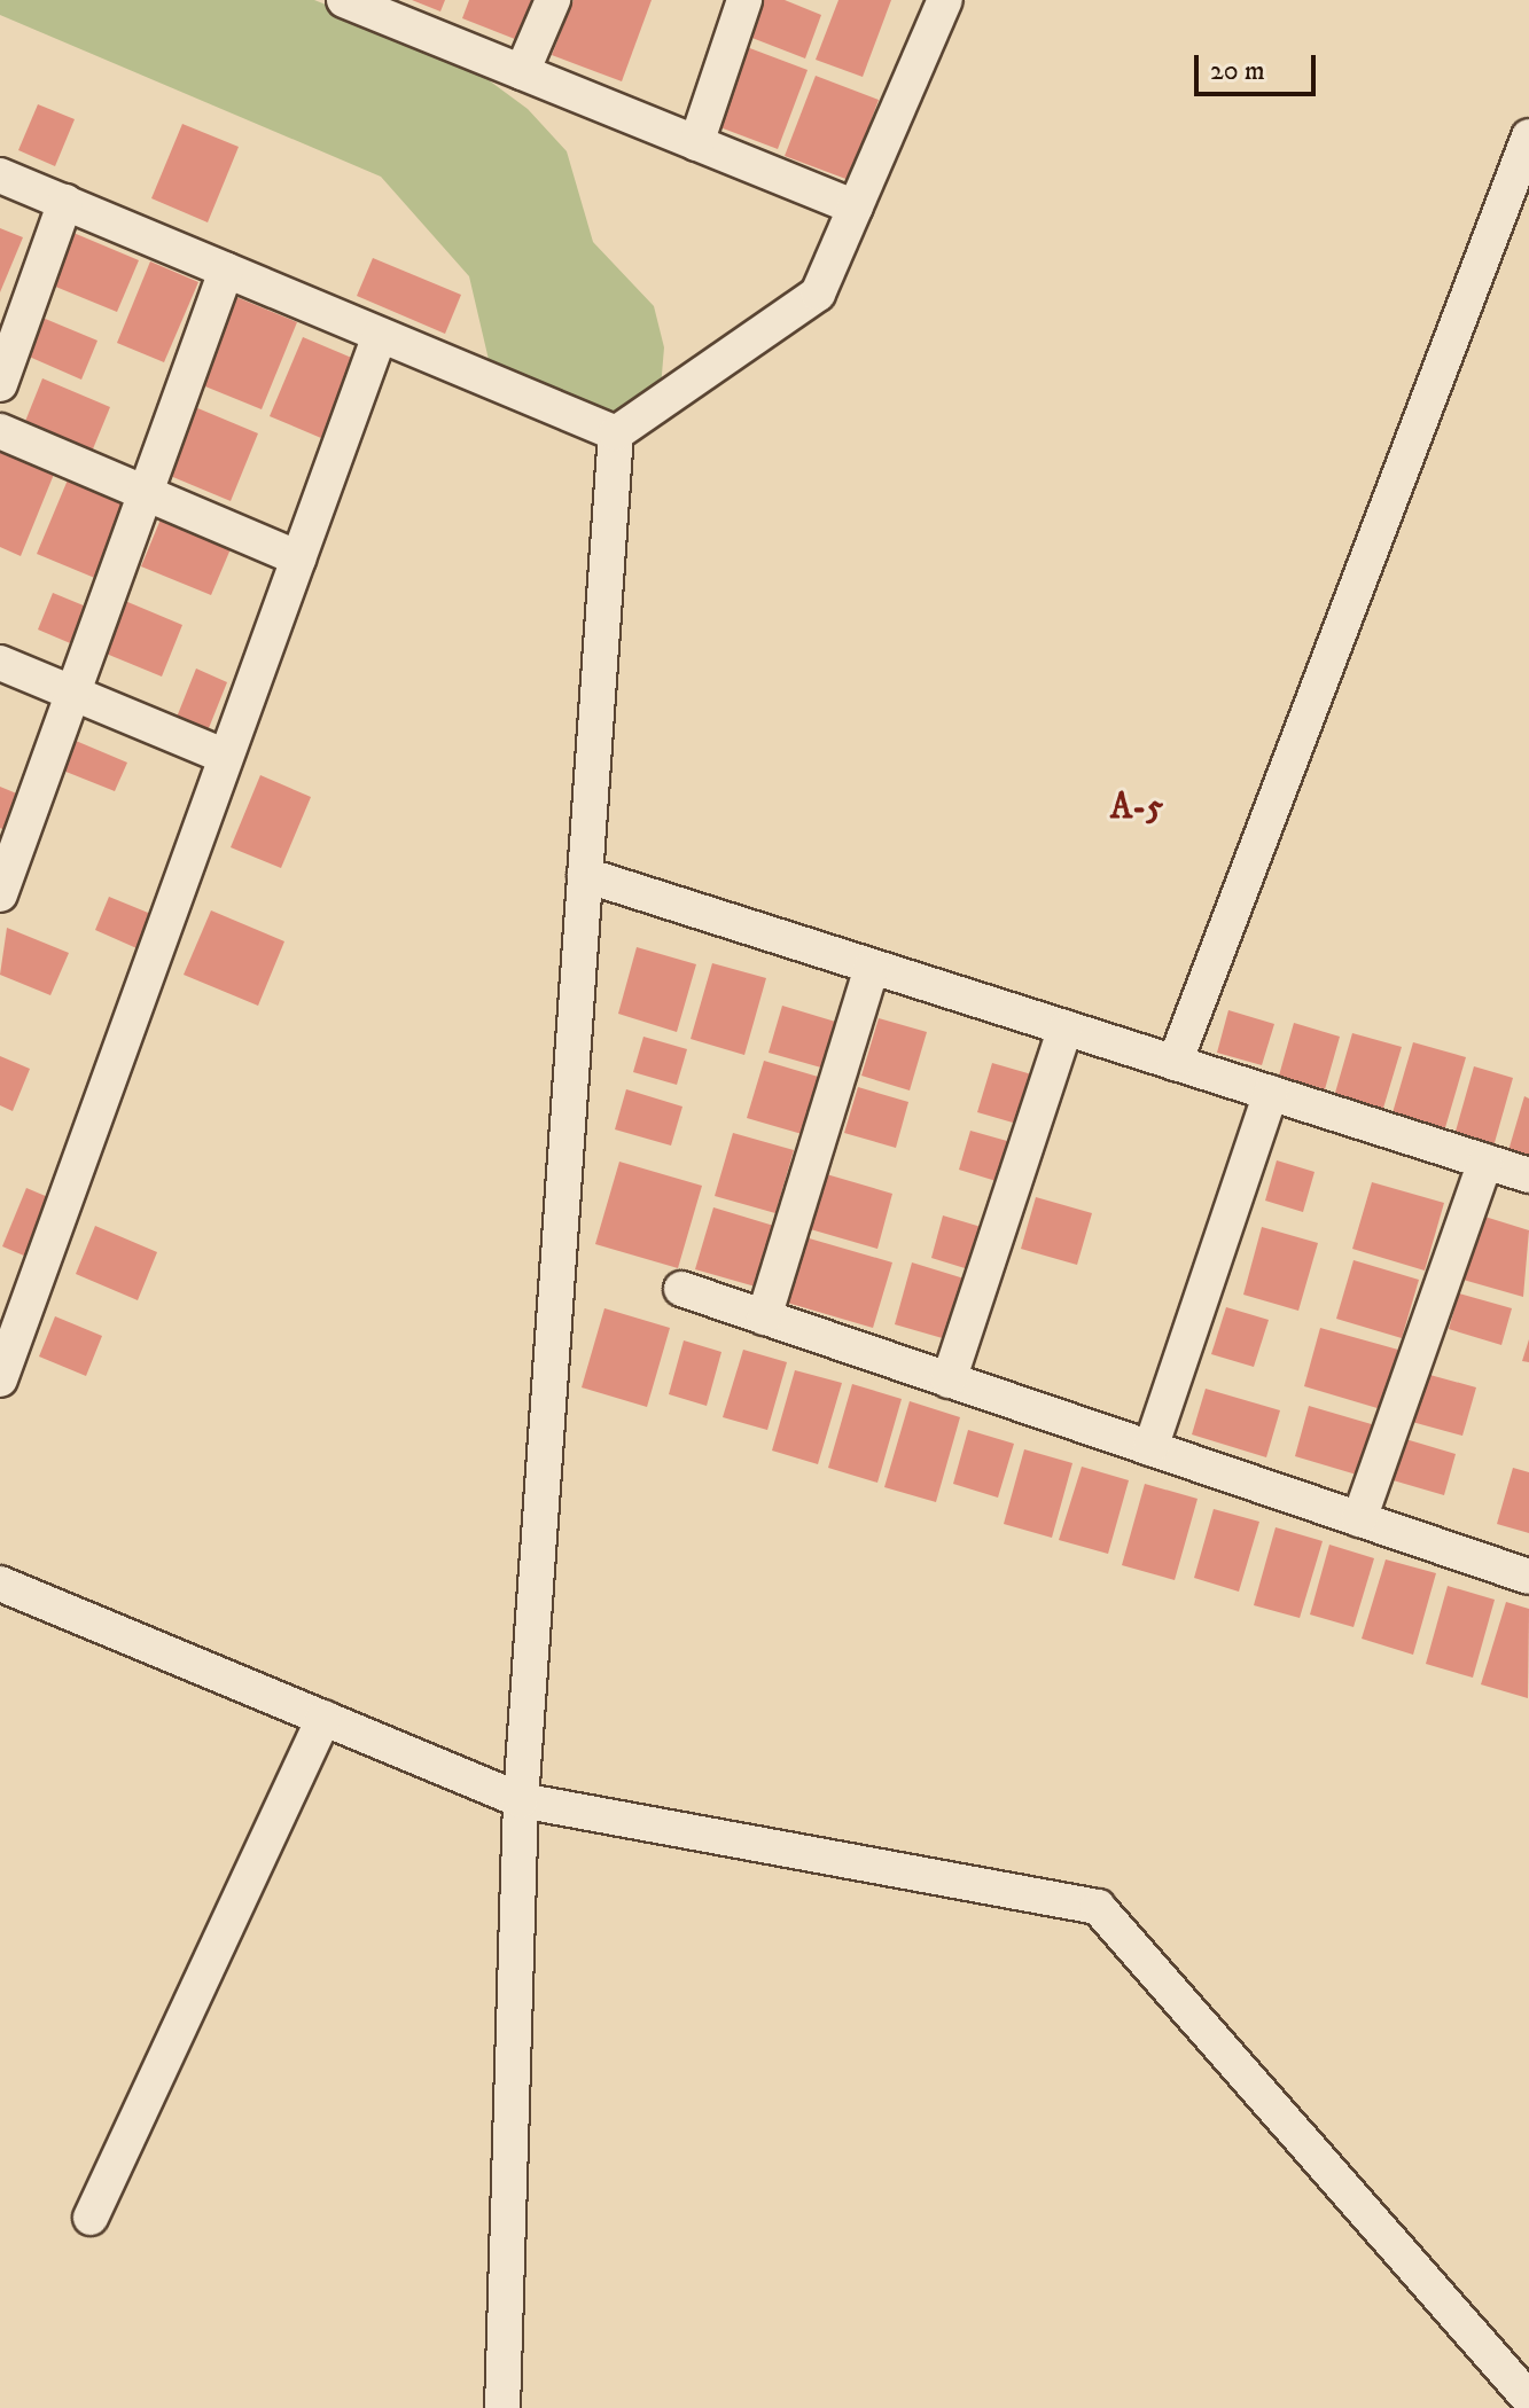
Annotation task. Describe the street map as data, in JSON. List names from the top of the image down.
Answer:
{
  "districts": ["A-5"],
  "scale_bar": "20 m"
}
